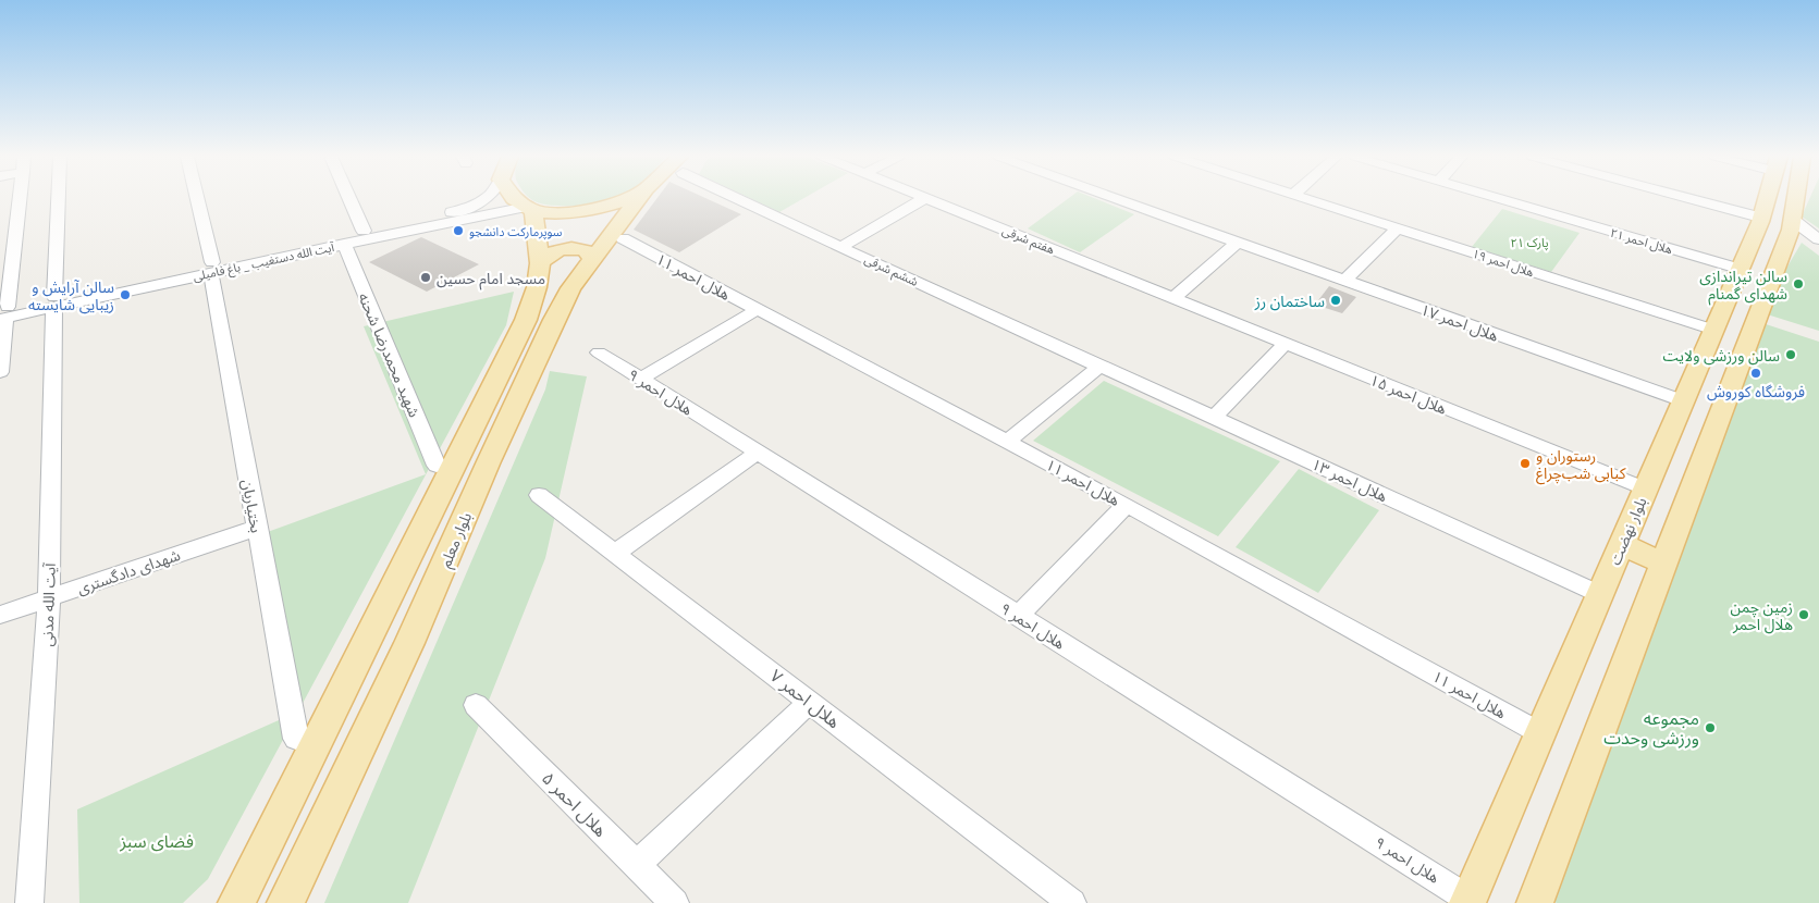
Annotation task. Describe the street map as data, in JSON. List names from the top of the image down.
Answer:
{
  "streets": {
    "main road": ["بلوار نهضت", "بلوار معلم"],
    "street": [
      "هفتم شرقی",
      "هلال احمر ۲۱",
      "آیت الله دستغیب _ باغ فامیلی",
      "هلال احمر ۱۹",
      "ششم شرقی",
      "هلال احمر ۱۱",
      "هلال احمر ۱۷",
      "شهید محمدرضا شحنه",
      "هلال احمر ۹",
      "هلال احمر ۱۵",
      "هلال احمر ۱۳",
      "بختیاریان",
      "شهدای دادگستری",
      "آیت الله مدنی",
      "هلال احمر ۷",
      "هلال احمر ۵"
    ]
  },
  "crossings": [
    ["هفتم شرقی", "هلال احمر ۱۵"],
    ["هلال احمر ۲۱", "بلوار نهضت"],
    ["آیت الله دستغیب _ باغ فامیلی", "شهید محمدرضا شحنه"],
    ["آیت الله دستغیب _ باغ فامیلی", "بختیاریان"],
    ["آیت الله دستغیب _ باغ فامیلی", "آیت الله مدنی"],
    ["هلال احمر ۱۹", "بلوار نهضت"],
    ["ششم شرقی", "هلال احمر ۱۳"],
    ["هلال احمر ۱۱", "بلوار نهضت"],
    ["هلال احمر ۱۷", "بلوار نهضت"],
    ["هلال احمر ۹", "بلوار نهضت"],
    ["هلال احمر ۱۵", "بلوار نهضت"],
    ["هلال احمر ۱۳", "بلوار نهضت"],
    ["بختیاریان", "شهدای دادگستری"],
    ["شهدای دادگستری", "آیت الله مدنی"]
  ],
  "parks": ["پارک ۲۱", "فضای سبز"],
  "places": [
    "سوپرمارکت دانشجو",
    "مسجد امام حسین",
    "سالن تیراندازی شهدای گمنام",
    "سالن آرایش و زیبایی شایسته",
    "ساختمان رز",
    "سالن ورزشی ولایت",
    "فروشگاه کوروش",
    "رستوران و کبابی شب‌چراغ",
    "زمین چمن هلال احمر",
    "مجموعه ورزشی وحدت"
  ]
}
